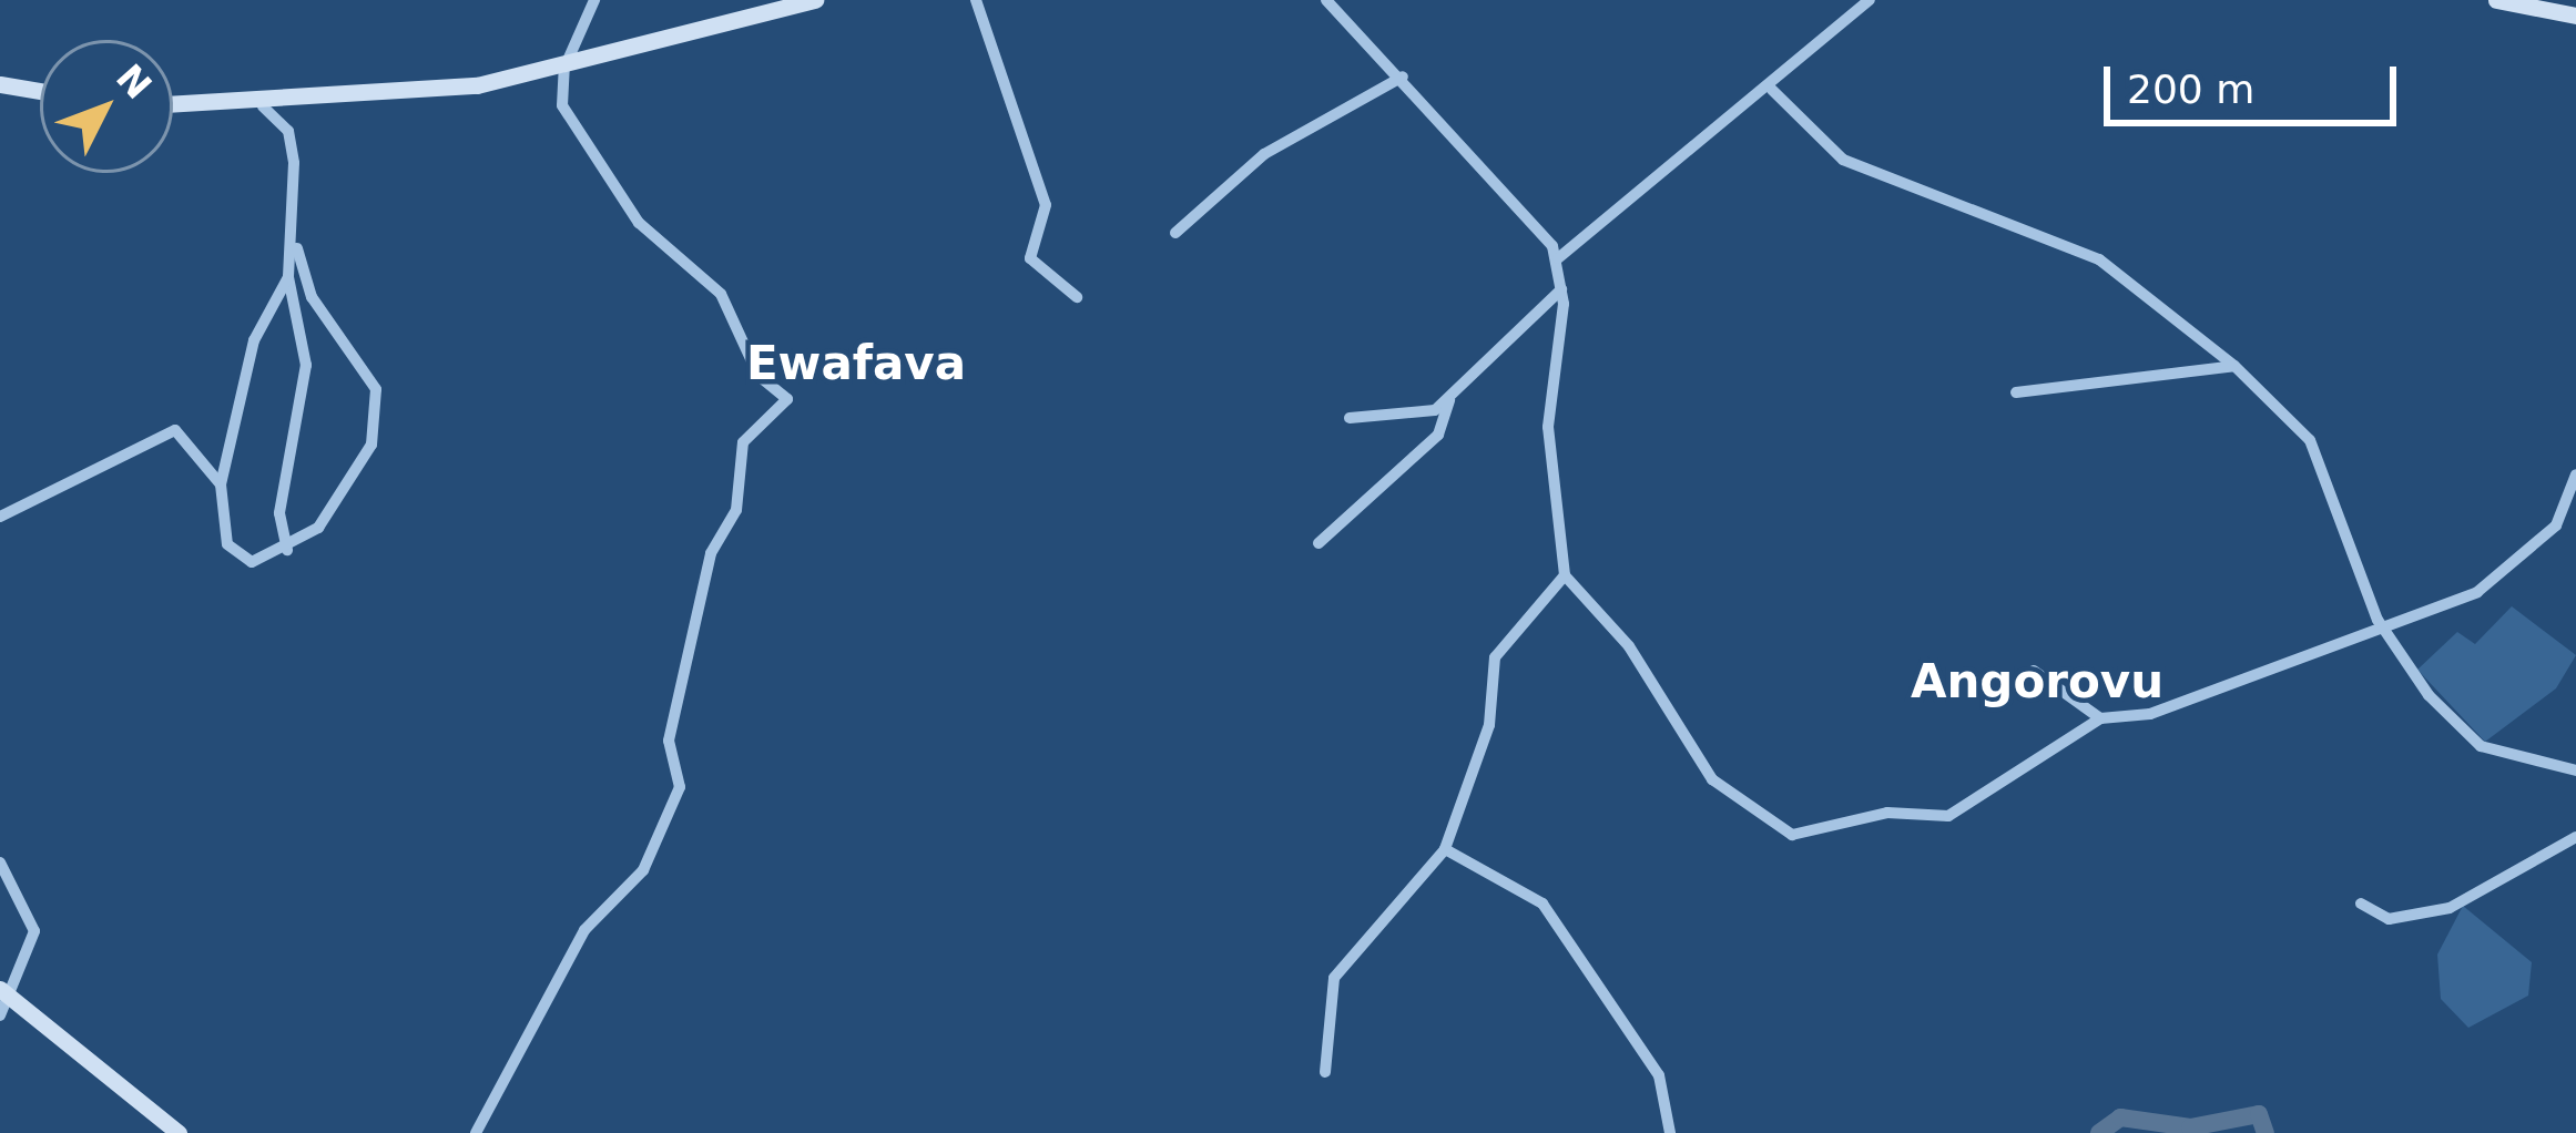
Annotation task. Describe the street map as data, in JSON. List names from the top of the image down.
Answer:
{
  "districts": ["Ewafava", "Angorovu"],
  "scale_bar": "200 m",
  "north": "top right"
}
